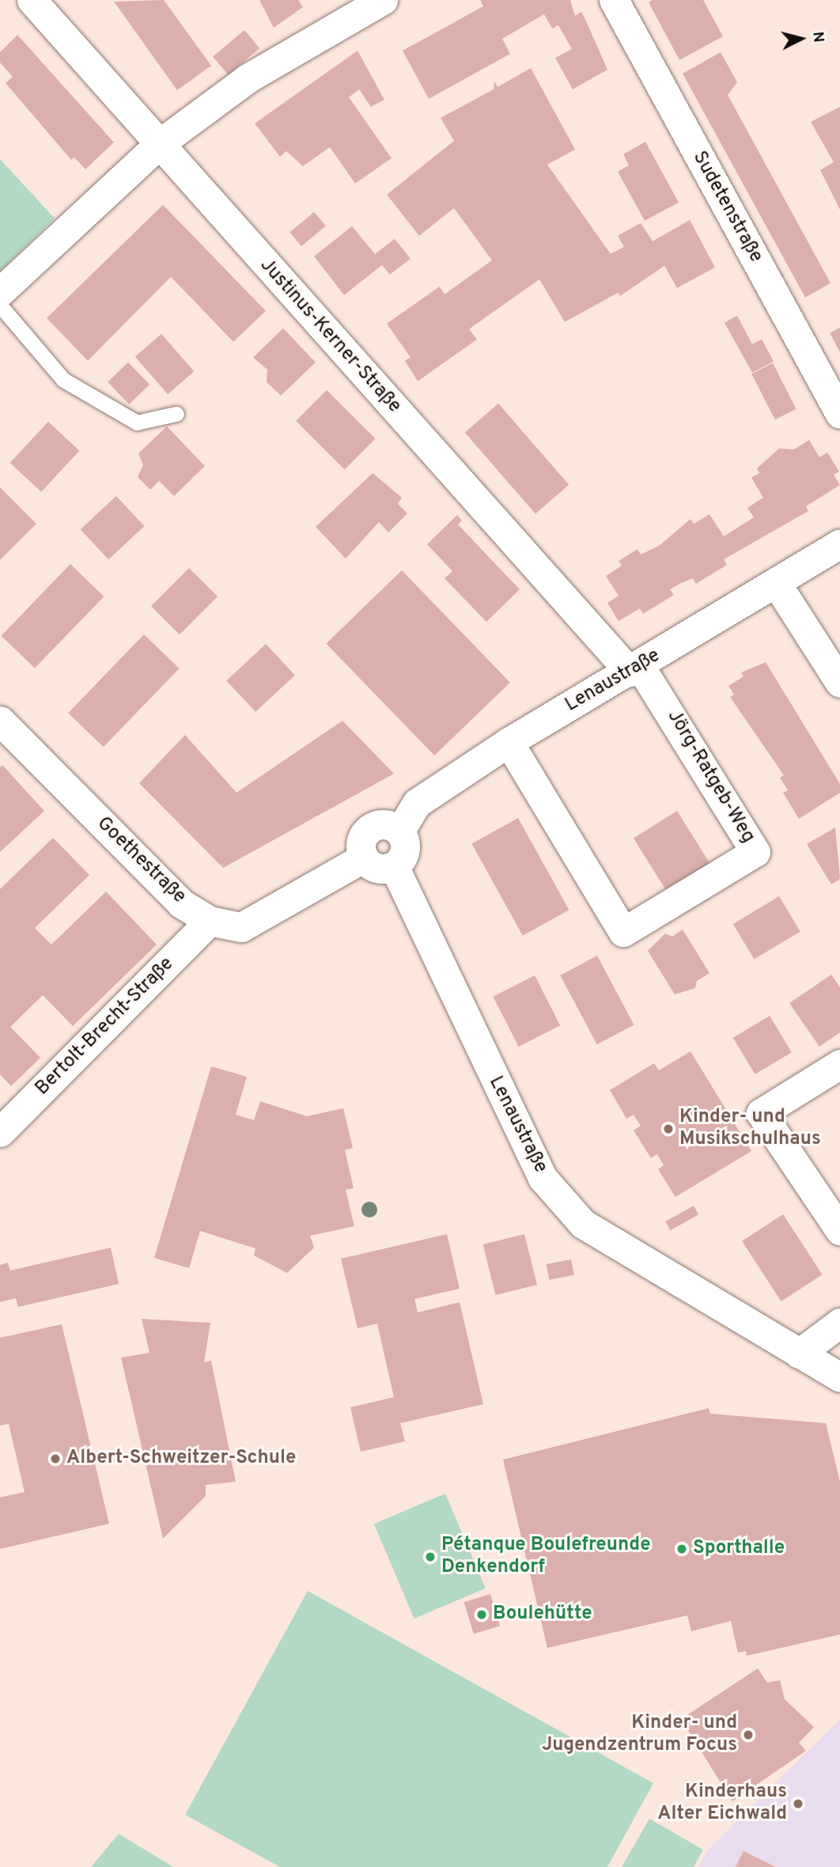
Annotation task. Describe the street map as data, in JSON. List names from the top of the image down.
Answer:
{
  "streets": {
    "street": [
      "Sudetenstraße",
      "Justinus-Kerner-Straße",
      "Lenaustraße",
      "Jörg-Ratgeb-Weg",
      "Goethestraße",
      "Bertolt-Brecht-Straße"
    ]
  },
  "crossings": [
    ["Justinus-Kerner-Straße", "Lenaustraße"],
    ["Justinus-Kerner-Straße", "Jörg-Ratgeb-Weg"],
    ["Lenaustraße", "Jörg-Ratgeb-Weg"],
    ["Lenaustraße", "Goethestraße"],
    ["Goethestraße", "Bertolt-Brecht-Straße"]
  ],
  "places": [
    "Kinder- und Musikschulhaus",
    "Albert-Schweitzer-Schule",
    "Sporthalle",
    "Pétanque Boulefreunde Denkendorf",
    "Boulehütte",
    "Kinder- und Jugendzentrum Focus",
    "Kinderhaus Alter Eichwald"
  ],
  "north": "right"
}
